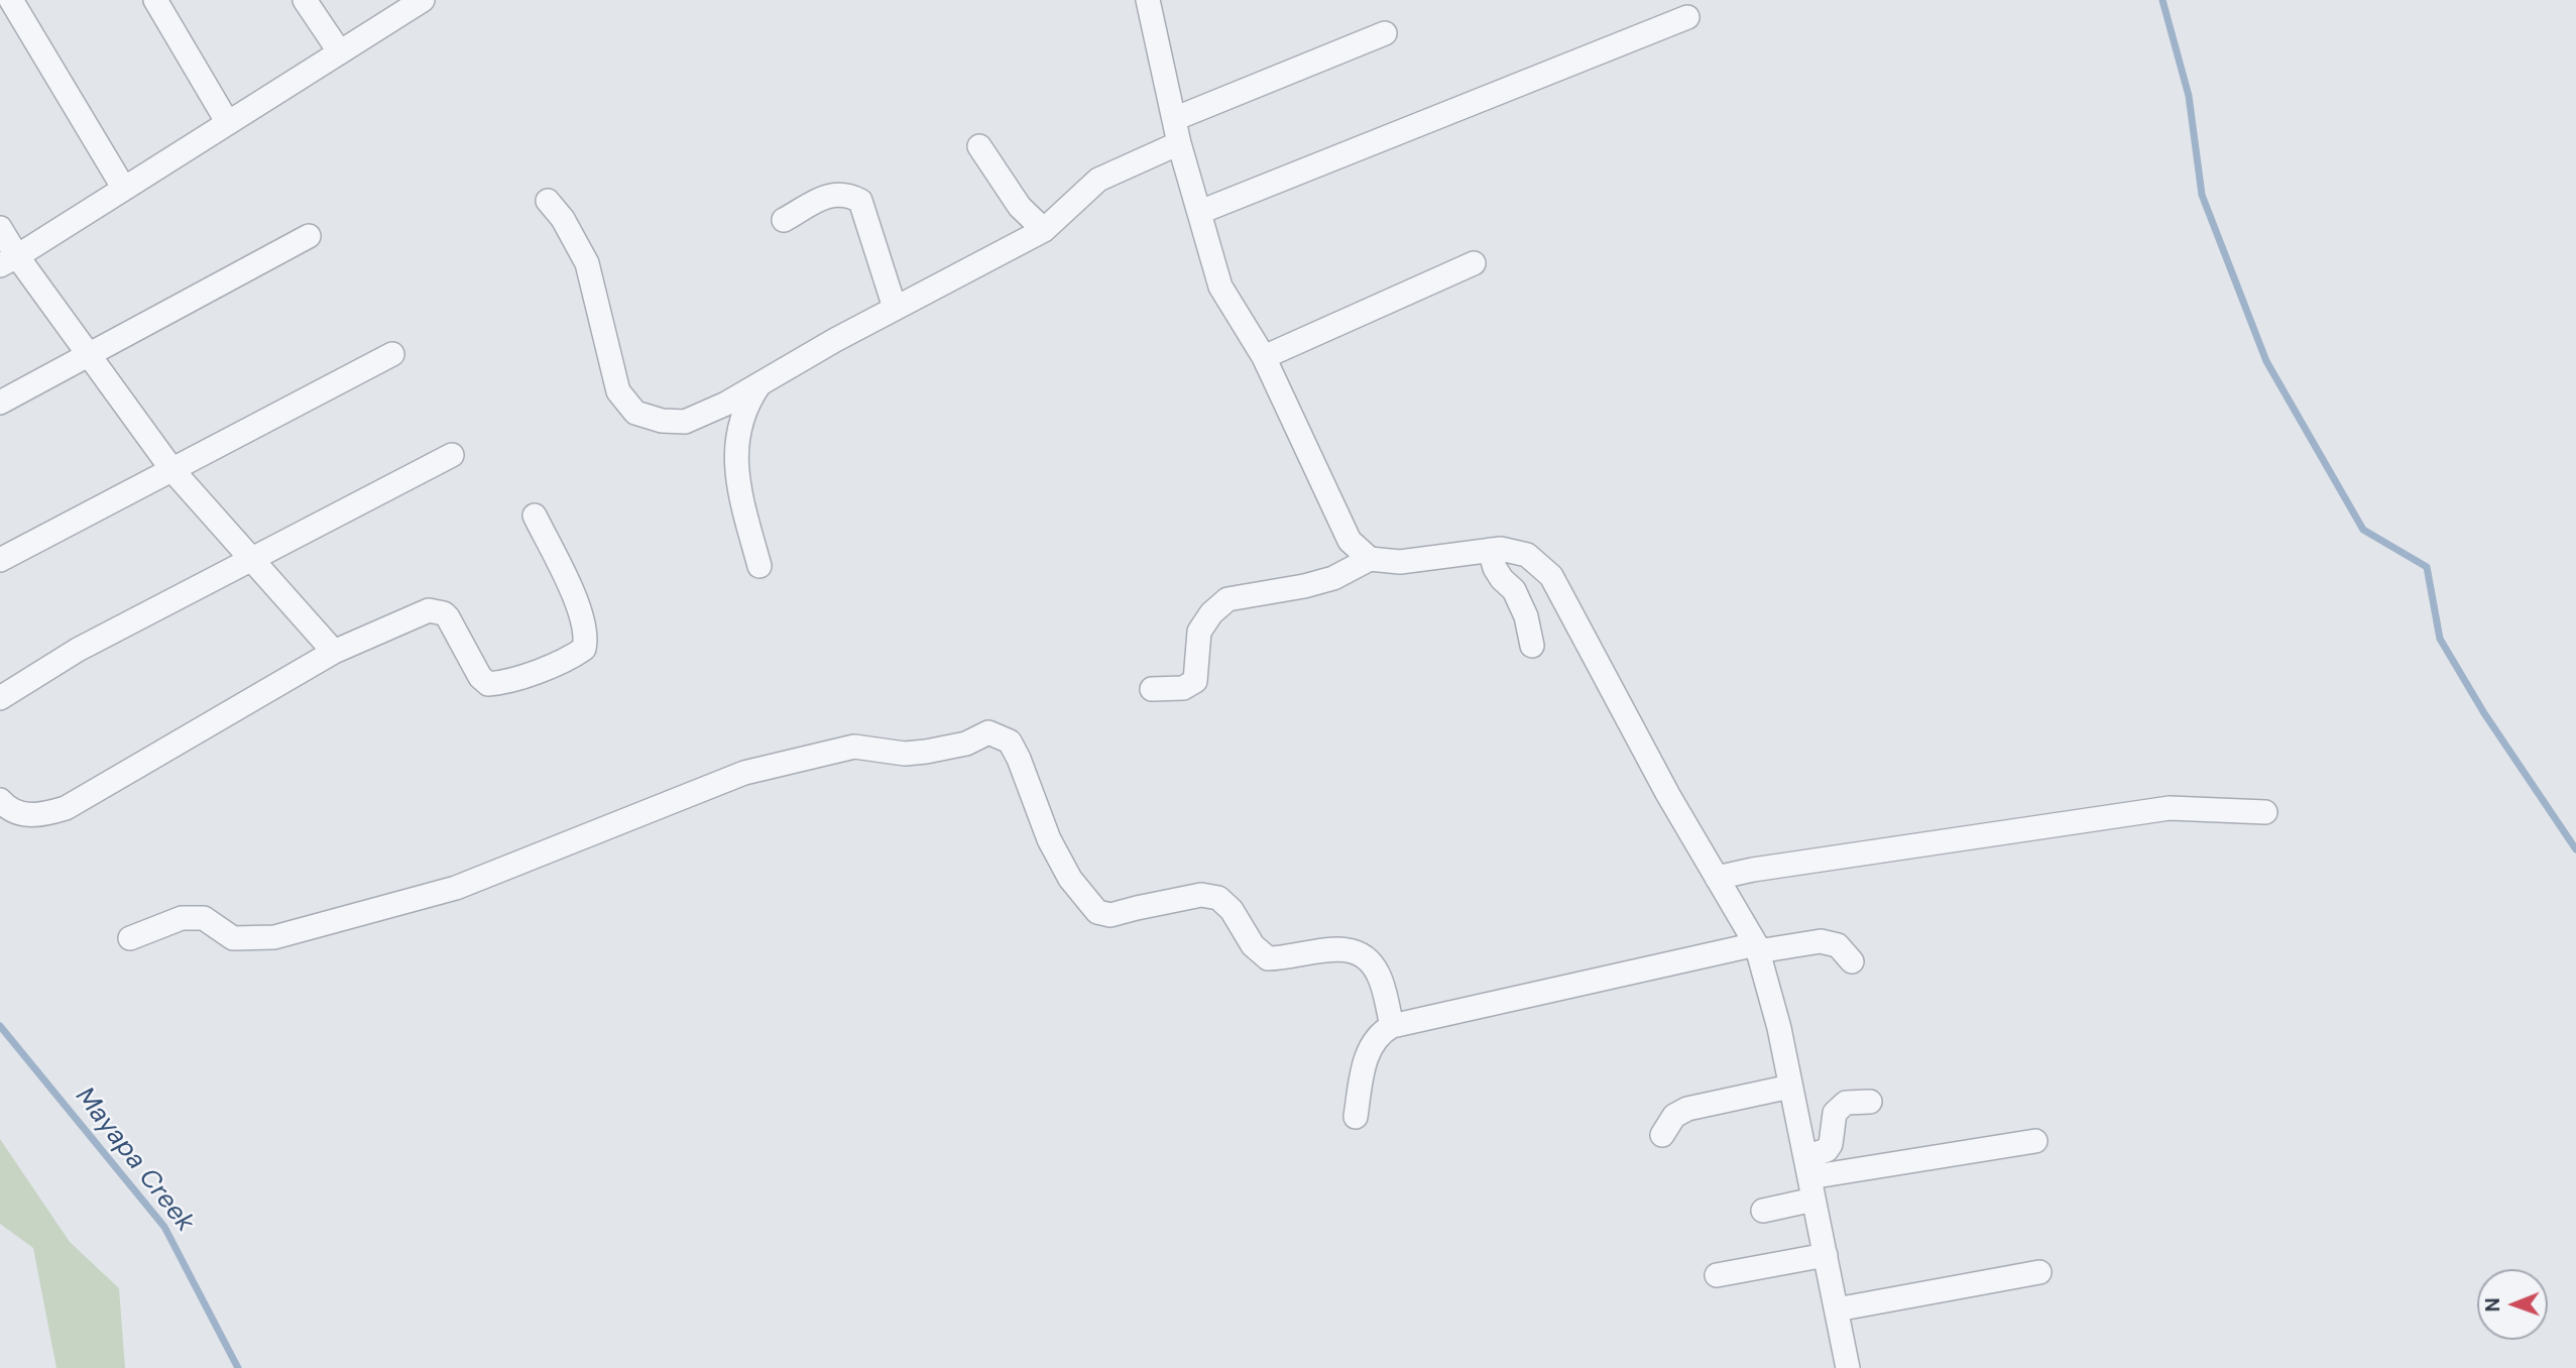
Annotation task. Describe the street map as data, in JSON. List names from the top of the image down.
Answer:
{
  "water": ["Mayapa Creek"],
  "north": "left"
}
